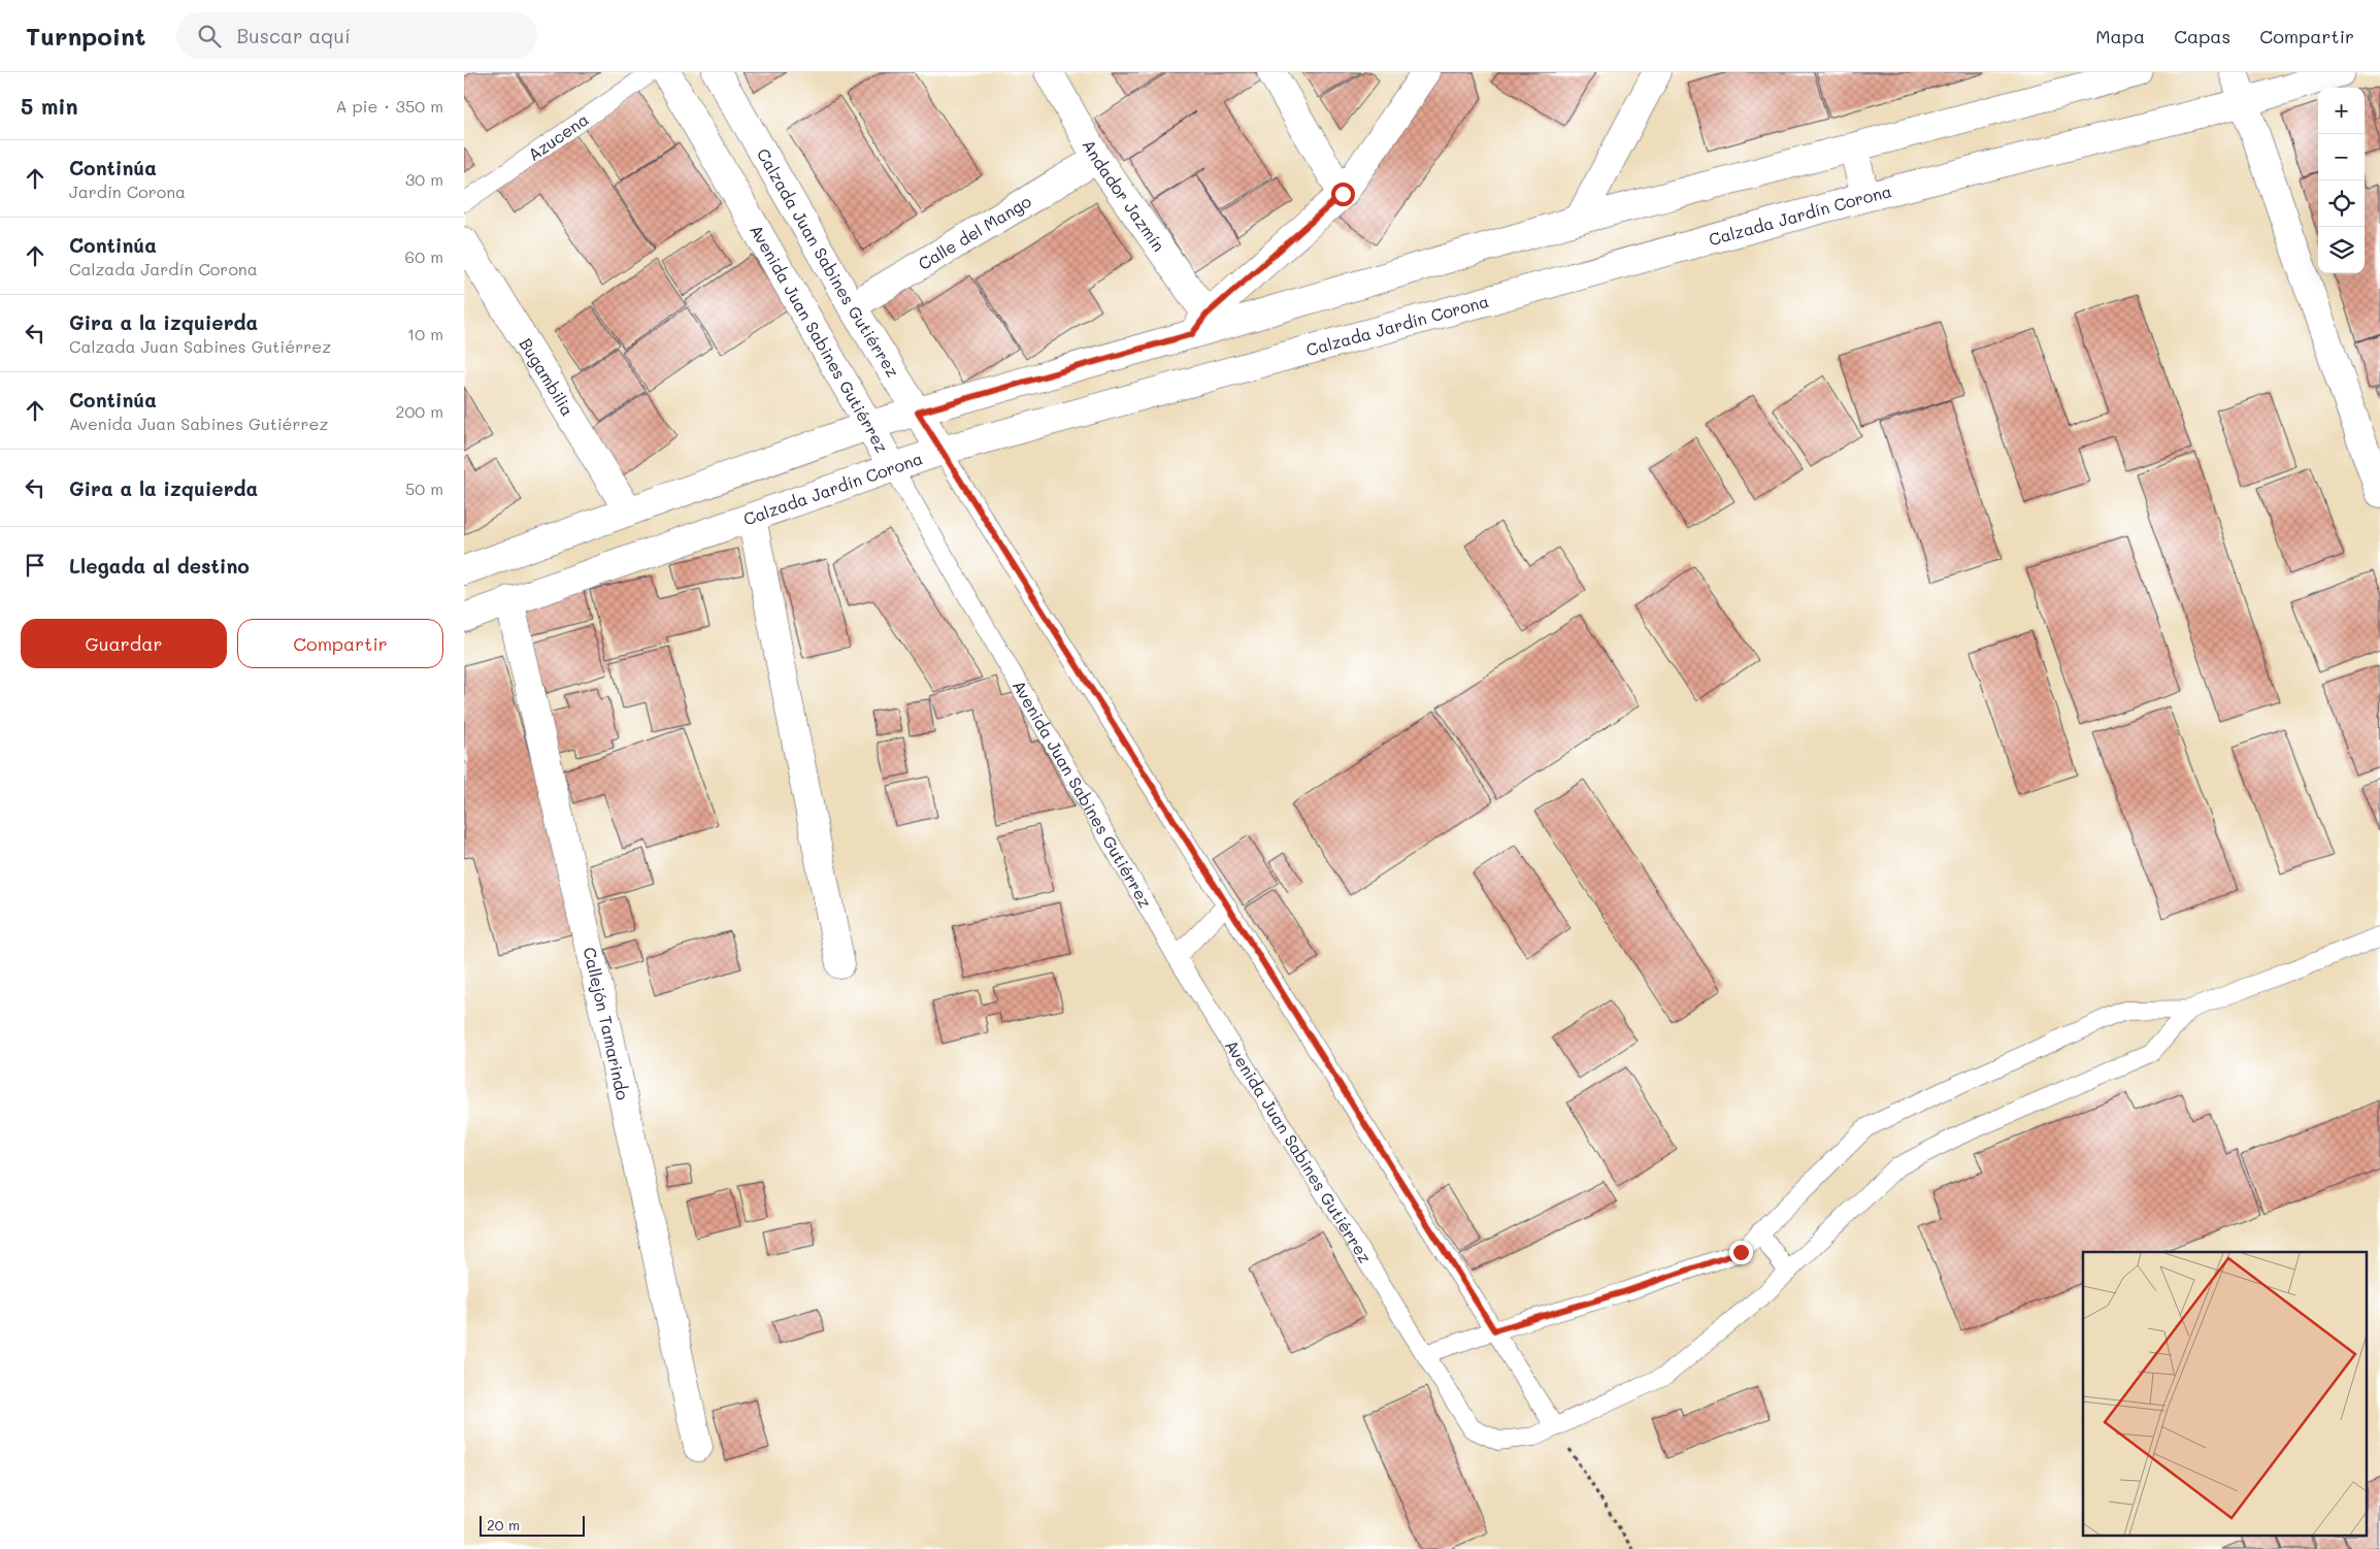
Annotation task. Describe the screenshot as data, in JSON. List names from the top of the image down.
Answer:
{
  "streets": {
    "street": [
      "Andador Jazmín",
      "Calzada Jardín Corona",
      "Calle del Mango",
      "Calzada Juan Sabines Gutiérrez",
      "Avenida Juan Sabines Gutiérrez",
      "Bugambilia",
      "Callejón Tamarindo"
    ],
    "lane": ["Azucena"]
  },
  "crossings": [
    ["Andador Jazmín", "Calle del Mango"],
    ["Calzada Jardín Corona", "Calzada Juan Sabines Gutiérrez"],
    ["Calzada Jardín Corona", "Avenida Juan Sabines Gutiérrez"],
    ["Calzada Jardín Corona", "Callejón Tamarindo"],
    ["Calle del Mango", "Calzada Juan Sabines Gutiérrez"]
  ],
  "scale_bar": "20 m",
  "page": {
    "header": "Turnpoint",
    "search": "Buscar aquí",
    "nav": ["Mapa", "Capas", "Compartir"],
    "heading": ["5 min", "A pie · 350 m"],
    "map_buttons": ["+", "−"],
    "list": [
      ["Continúa", "Jardin Corona", "30 m"],
      ["Continúa", "Calzada Jardín Corona", "60 m"],
      ["Gira a la izquierda", "Calzada Juan Sabines Gutiérrez", "10 m"],
      ["Continúa", "Avenida Juan Sabines Gutiérrez", "200 m"],
      ["Gira a la izquierda", "50 m"],
      "Llegada al destino"
    ],
    "buttons": ["Guardar", "Compartir"],
    "scale": "20 m"
  }
}
